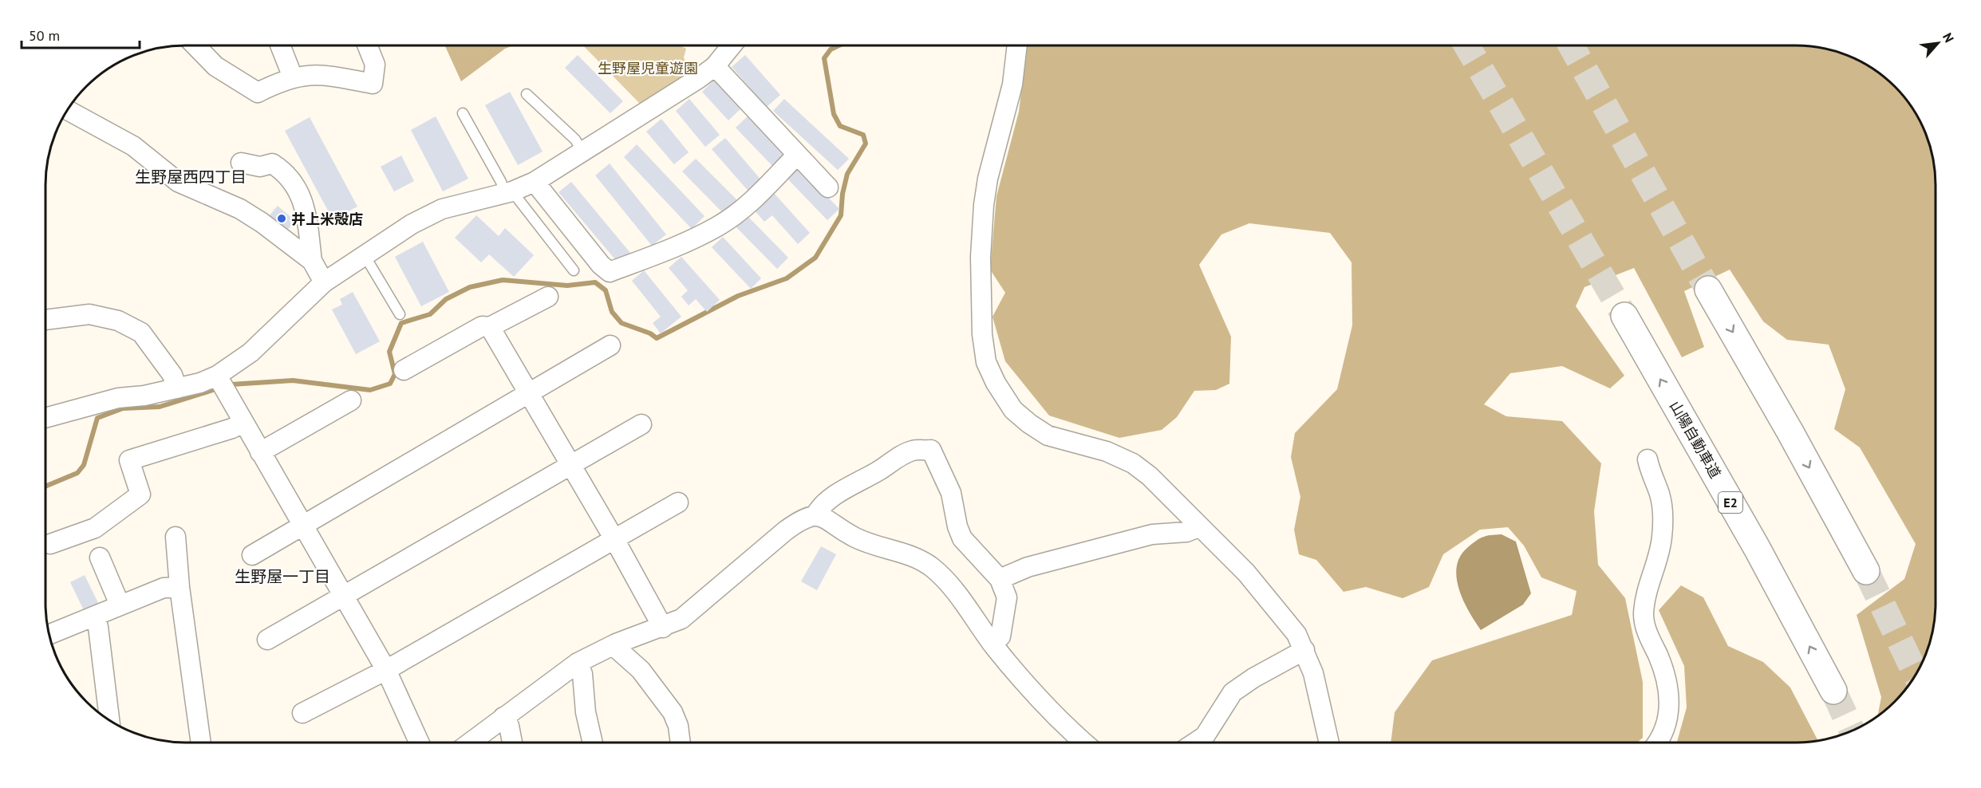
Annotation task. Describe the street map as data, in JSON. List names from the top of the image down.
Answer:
{
  "streets": {
    "highway": ["山陽自動車道", "E2"]
  },
  "districts": ["生野屋西四丁目", "生野屋一丁目"],
  "parks": ["生野屋児童遊園"],
  "places": ["井上米殻店"],
  "scale_bar": "50 m",
  "north": "top right"
}
